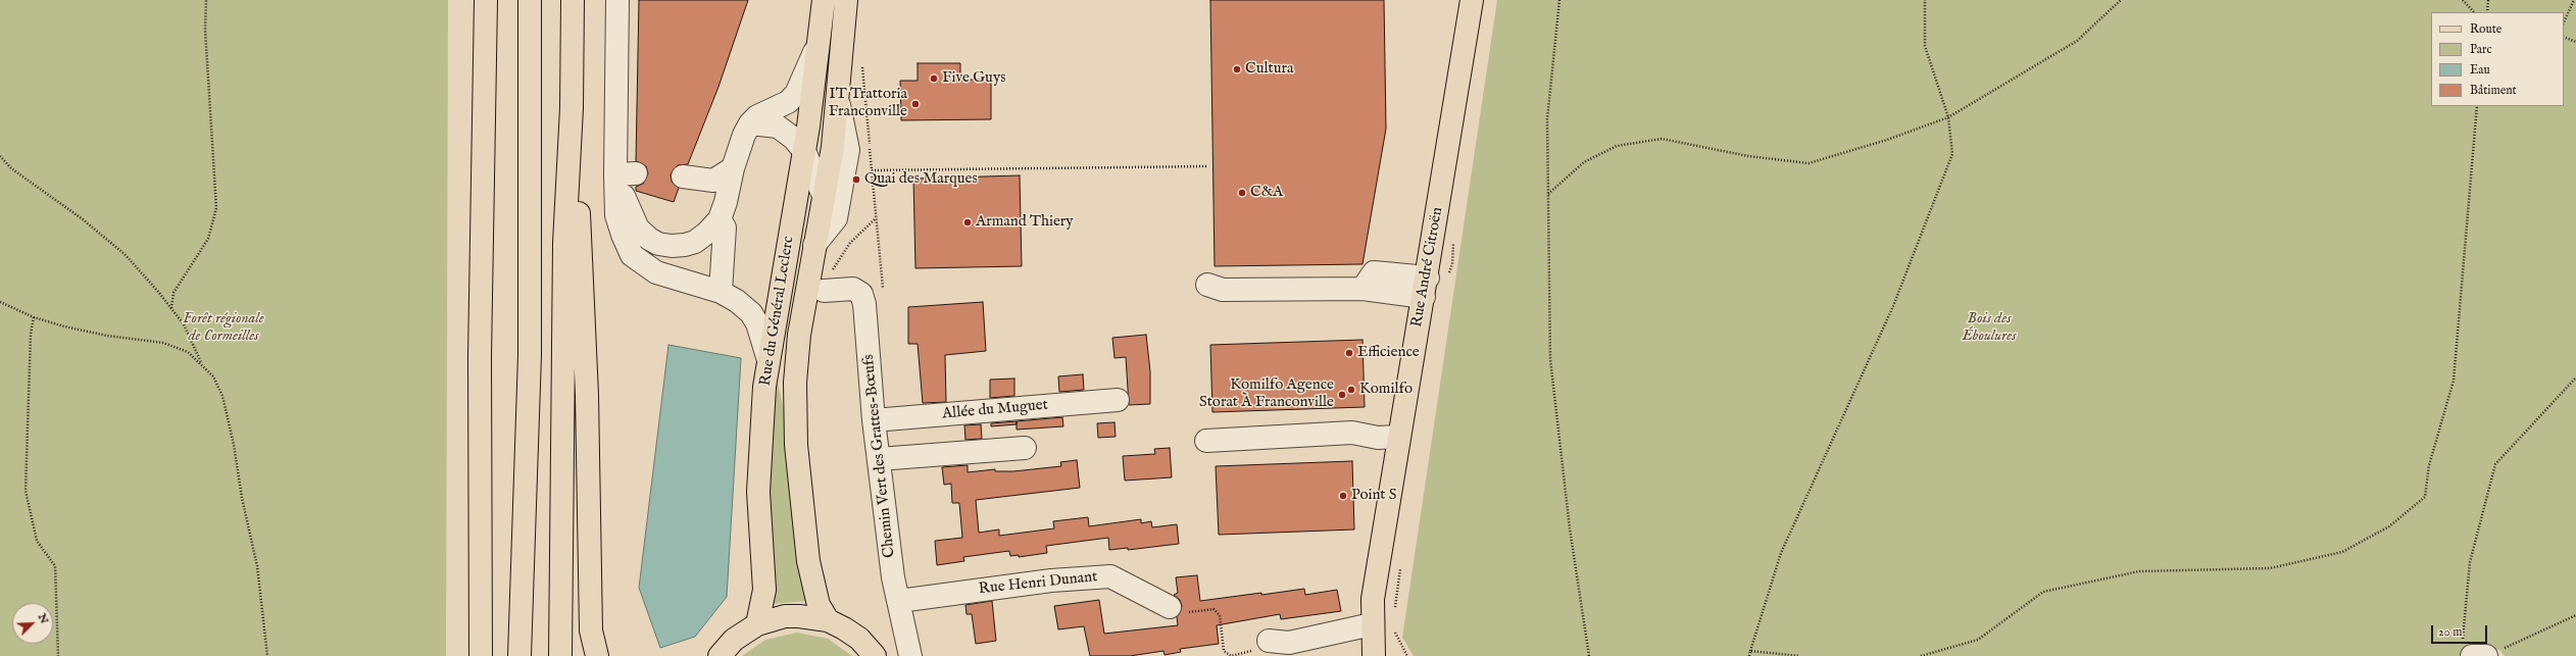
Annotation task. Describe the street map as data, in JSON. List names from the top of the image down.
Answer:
{
  "streets": {
    "main road": ["Rue André Citroën", "Rue du Général Leclerc"],
    "street": ["Allée du Muguet", "Chemin Vert des Grattes-Bœufs", "Rue Henri Dunant"]
  },
  "crossings": [
    ["Allée du Muguet", "Chemin Vert des Grattes-Bœufs"],
    ["Chemin Vert des Grattes-Bœufs", "Rue Henri Dunant"]
  ],
  "parks": ["Forêt régionale de Cormeilles", "Bois des Éboulures"],
  "places": [
    "Cultura",
    "Five Guys",
    "IT Trattoria Franconville",
    "Quai des Marques",
    "C&A",
    "Armand Thiery",
    "Efficience",
    "Komilfo",
    "Komilfo Agence Storat À Franconville",
    "Point S"
  ],
  "legend": [
    "Route",
    "Parc",
    "Eau",
    "Bâtiment"
  ],
  "scale_bar": "20 m",
  "north": "top right"
}
